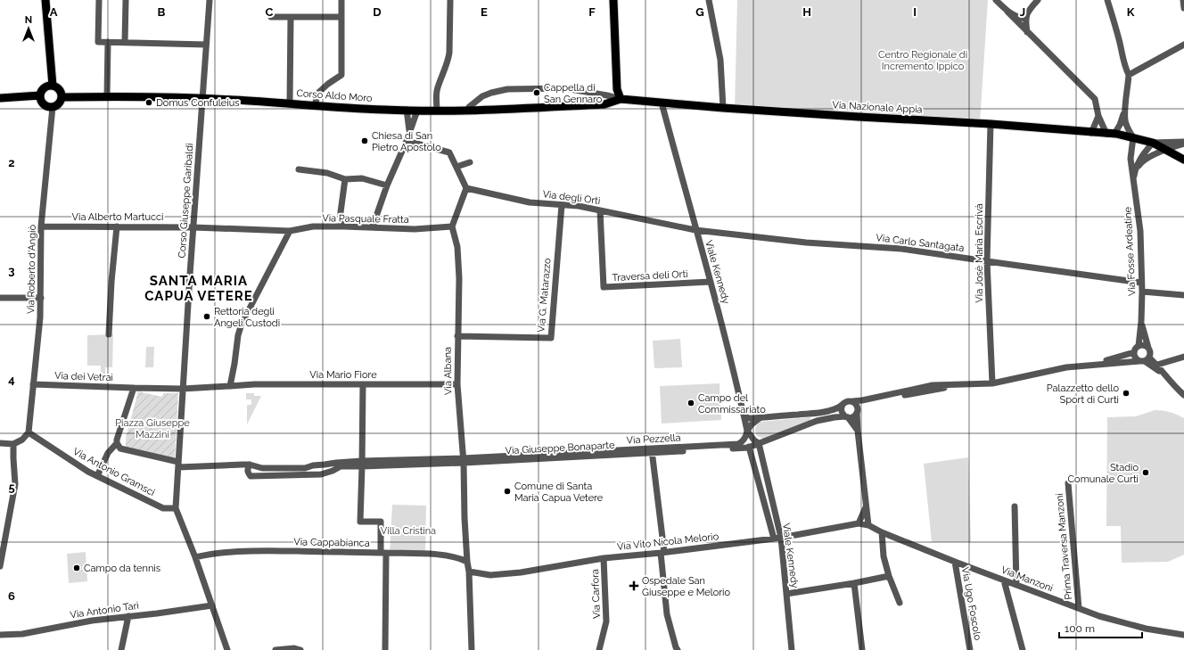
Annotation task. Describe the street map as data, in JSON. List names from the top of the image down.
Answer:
{
  "streets": {
    "main road": ["Corso Aldo Moro", "Via Nazionale Appia"],
    "street": [
      "Via degli Orti",
      "Corso Giuseppe Garibaldi",
      "Via Alberto Martucci",
      "Via Pasquale Fratta",
      "Via Carlo Santagata",
      "Via Fosse Ardeatine",
      "Via Josè Maria Escrivà",
      "Via Roberto d'Angiò",
      "Viale Kennedy",
      "Traversa deli Orti",
      "Via G. Matarazzo",
      "Via Albana",
      "Via Mario Fiore",
      "Via dei Vetrai",
      "Via Pezzella",
      "Via Antonio Gramsci",
      "Via Vito Nicola Melorio",
      "Via Cappabianca",
      "Prima Traversa Manzoni",
      "Via Manzoni",
      "Via Carfora",
      "Via Ugo Foscolo",
      "Via Antonio Tari"
    ]
  },
  "crossings": [
    ["Corso Aldo Moro", "Via Nazionale Appia"],
    ["Corso Aldo Moro", "Corso Giuseppe Garibaldi"],
    ["Corso Aldo Moro", "Via Roberto d'Angiò"],
    ["Via Nazionale Appia", "Via Fosse Ardeatine"],
    ["Via Nazionale Appia", "Via Josè Maria Escrivà"],
    ["Via Nazionale Appia", "Viale Kennedy"],
    ["Via degli Orti", "Via Carlo Santagata"],
    ["Via degli Orti", "Viale Kennedy"],
    ["Via degli Orti", "Traversa deli Orti"],
    ["Via degli Orti", "Via G. Matarazzo"],
    ["Corso Giuseppe Garibaldi", "Via Alberto Martucci"],
    ["Corso Giuseppe Garibaldi", "Via Pasquale Fratta"],
    ["Corso Giuseppe Garibaldi", "Via Mario Fiore"],
    ["Via Alberto Martucci", "Via Pasquale Fratta"],
    ["Via Alberto Martucci", "Via Roberto d'Angiò"],
    ["Via Pasquale Fratta", "Via Albana"],
    ["Via Carlo Santagata", "Via Fosse Ardeatine"],
    ["Via Carlo Santagata", "Via Josè Maria Escrivà"],
    ["Via Carlo Santagata", "Viale Kennedy"],
    ["Via Roberto d'Angiò", "Via dei Vetrai"],
    ["Via Roberto d'Angiò", "Via Antonio Gramsci"],
    ["Viale Kennedy", "Traversa deli Orti"],
    ["Viale Kennedy", "Via Pezzella"],
    ["Viale Kennedy", "Via Vito Nicola Melorio"],
    ["Via G. Matarazzo", "Via Albana"],
    ["Via Albana", "Via Mario Fiore"],
    ["Via Albana", "Via Pezzella"],
    ["Via Albana", "Via Vito Nicola Melorio"],
    ["Via Albana", "Via Cappabianca"],
    ["Via Vito Nicola Melorio", "Via Manzoni"],
    ["Via Vito Nicola Melorio", "Via Carfora"],
    ["Prima Traversa Manzoni", "Via Manzoni"],
    ["Via Manzoni", "Via Ugo Foscolo"]
  ],
  "districts": ["SANTA MARIA CAPUA VETERE"],
  "parks": ["Centro Regionale di Incremento Ippico", "Piazza Giuseppe Mazzini", "Villa Cristina"],
  "places": {
    "other": [
      "Cappella di San Gennaro",
      "Domus Confuleius",
      "Chiesa di San Pietro Apostolo",
      "Rettoria degli Angeli Custodi",
      "Palazzetto dello Sport di Curti",
      "Campo del Commissariato",
      "Stadio Comunale Curti",
      "Comune di Santa Maria Capua Vetere",
      "Campo da tennis"
    ],
    "health": ["Ospedale San Giuseppe e Melorio"]
  },
  "scale_bar": "100 m",
  "north": "top",
  "grid": {
    "columns": [
      "A",
      "B",
      "C",
      "D",
      "E",
      "F",
      "G",
      "H",
      "I",
      "J",
      "K"
    ],
    "rows": [
      "2",
      "3",
      "4",
      "5",
      "6"
    ]
  }
}
